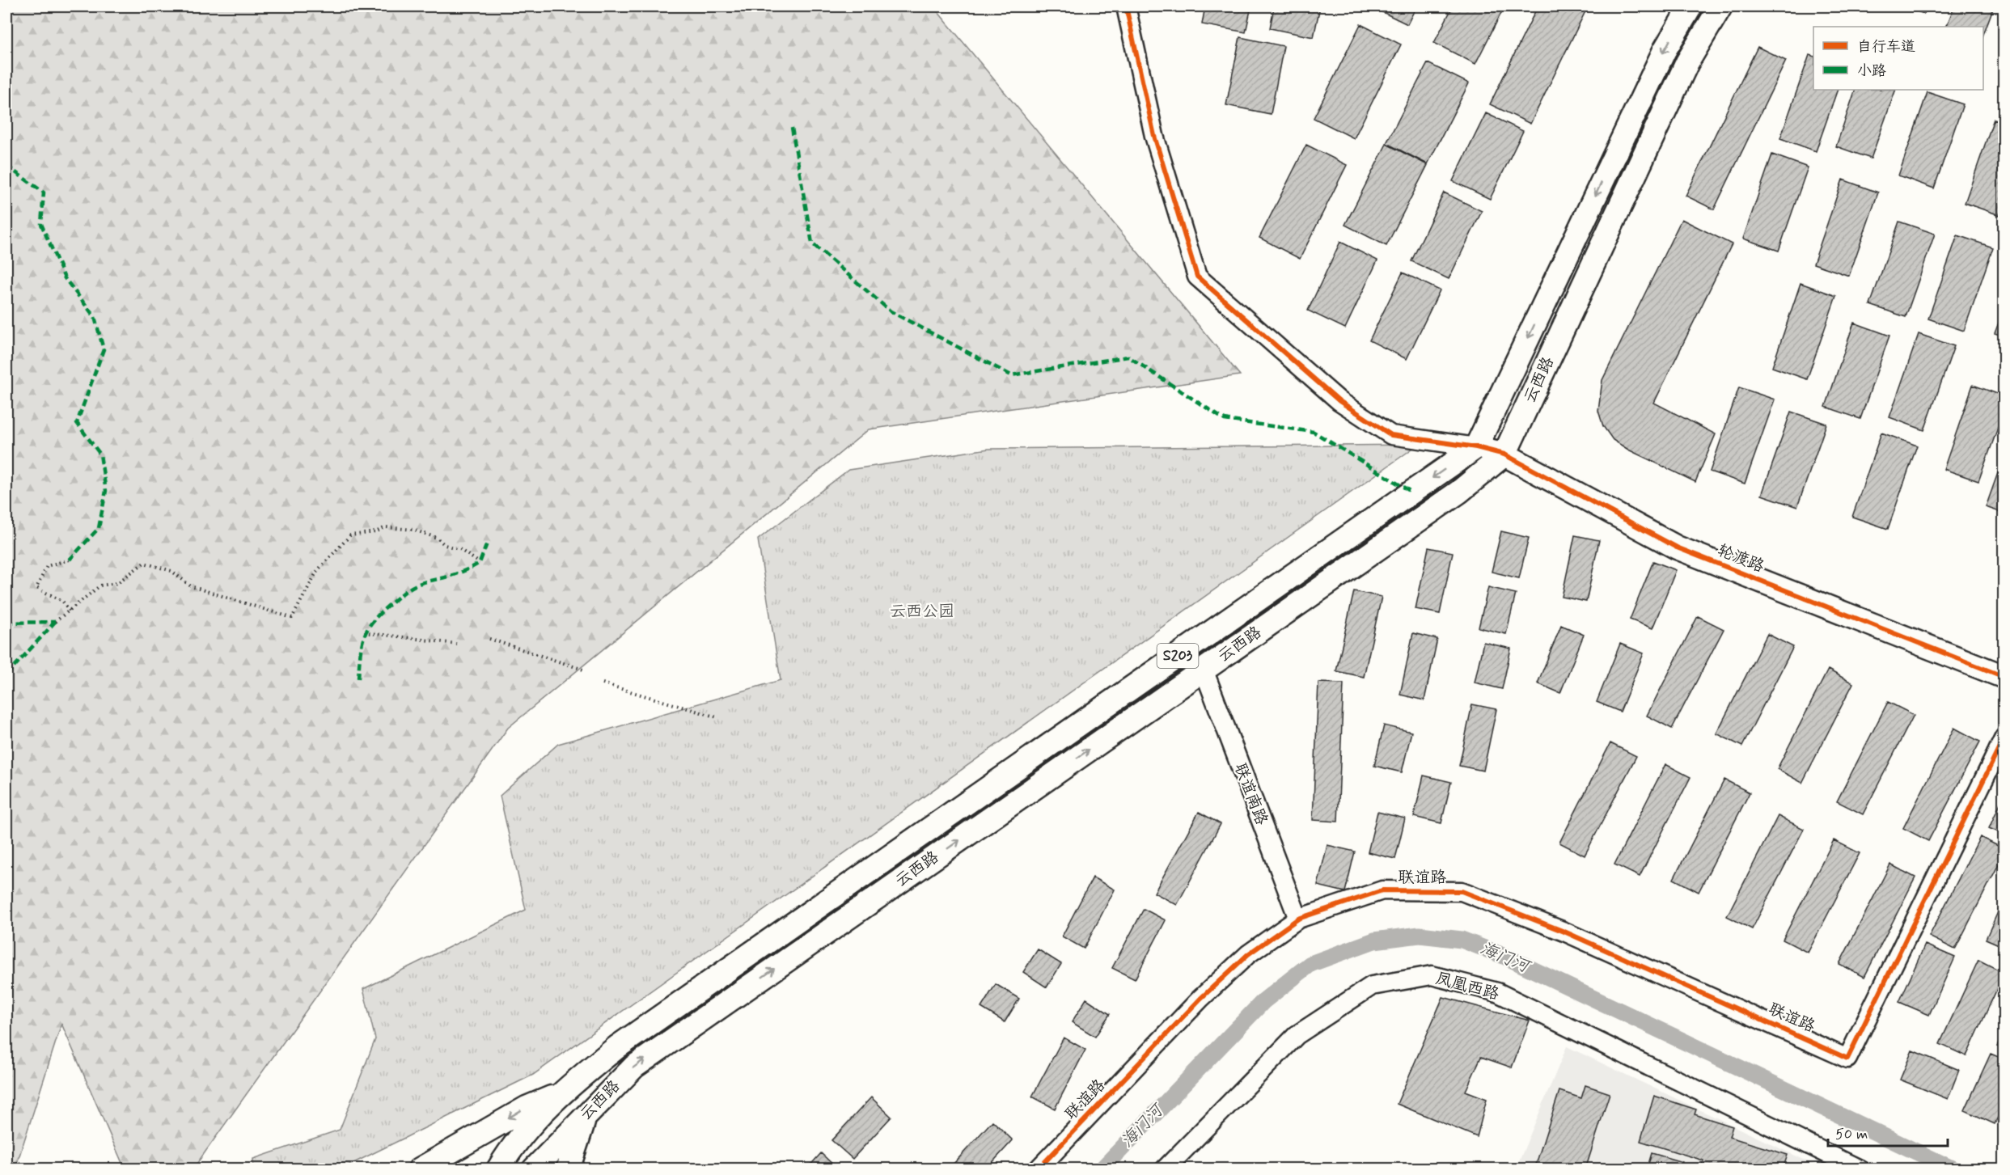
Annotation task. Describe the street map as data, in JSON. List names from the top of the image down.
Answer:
{
  "streets": {
    "main road": ["云西路", "轮渡路", "S203"],
    "street": ["联谊南路", "联谊路", "凤凰西路"]
  },
  "crossings": [
    ["云西路", "轮渡路"],
    ["云西路", "联谊南路"],
    ["联谊南路", "联谊路"]
  ],
  "water": ["海门河"],
  "parks": ["云西公园"],
  "legend": ["自行车道", "小路"],
  "scale_bar": "50 m"
}
